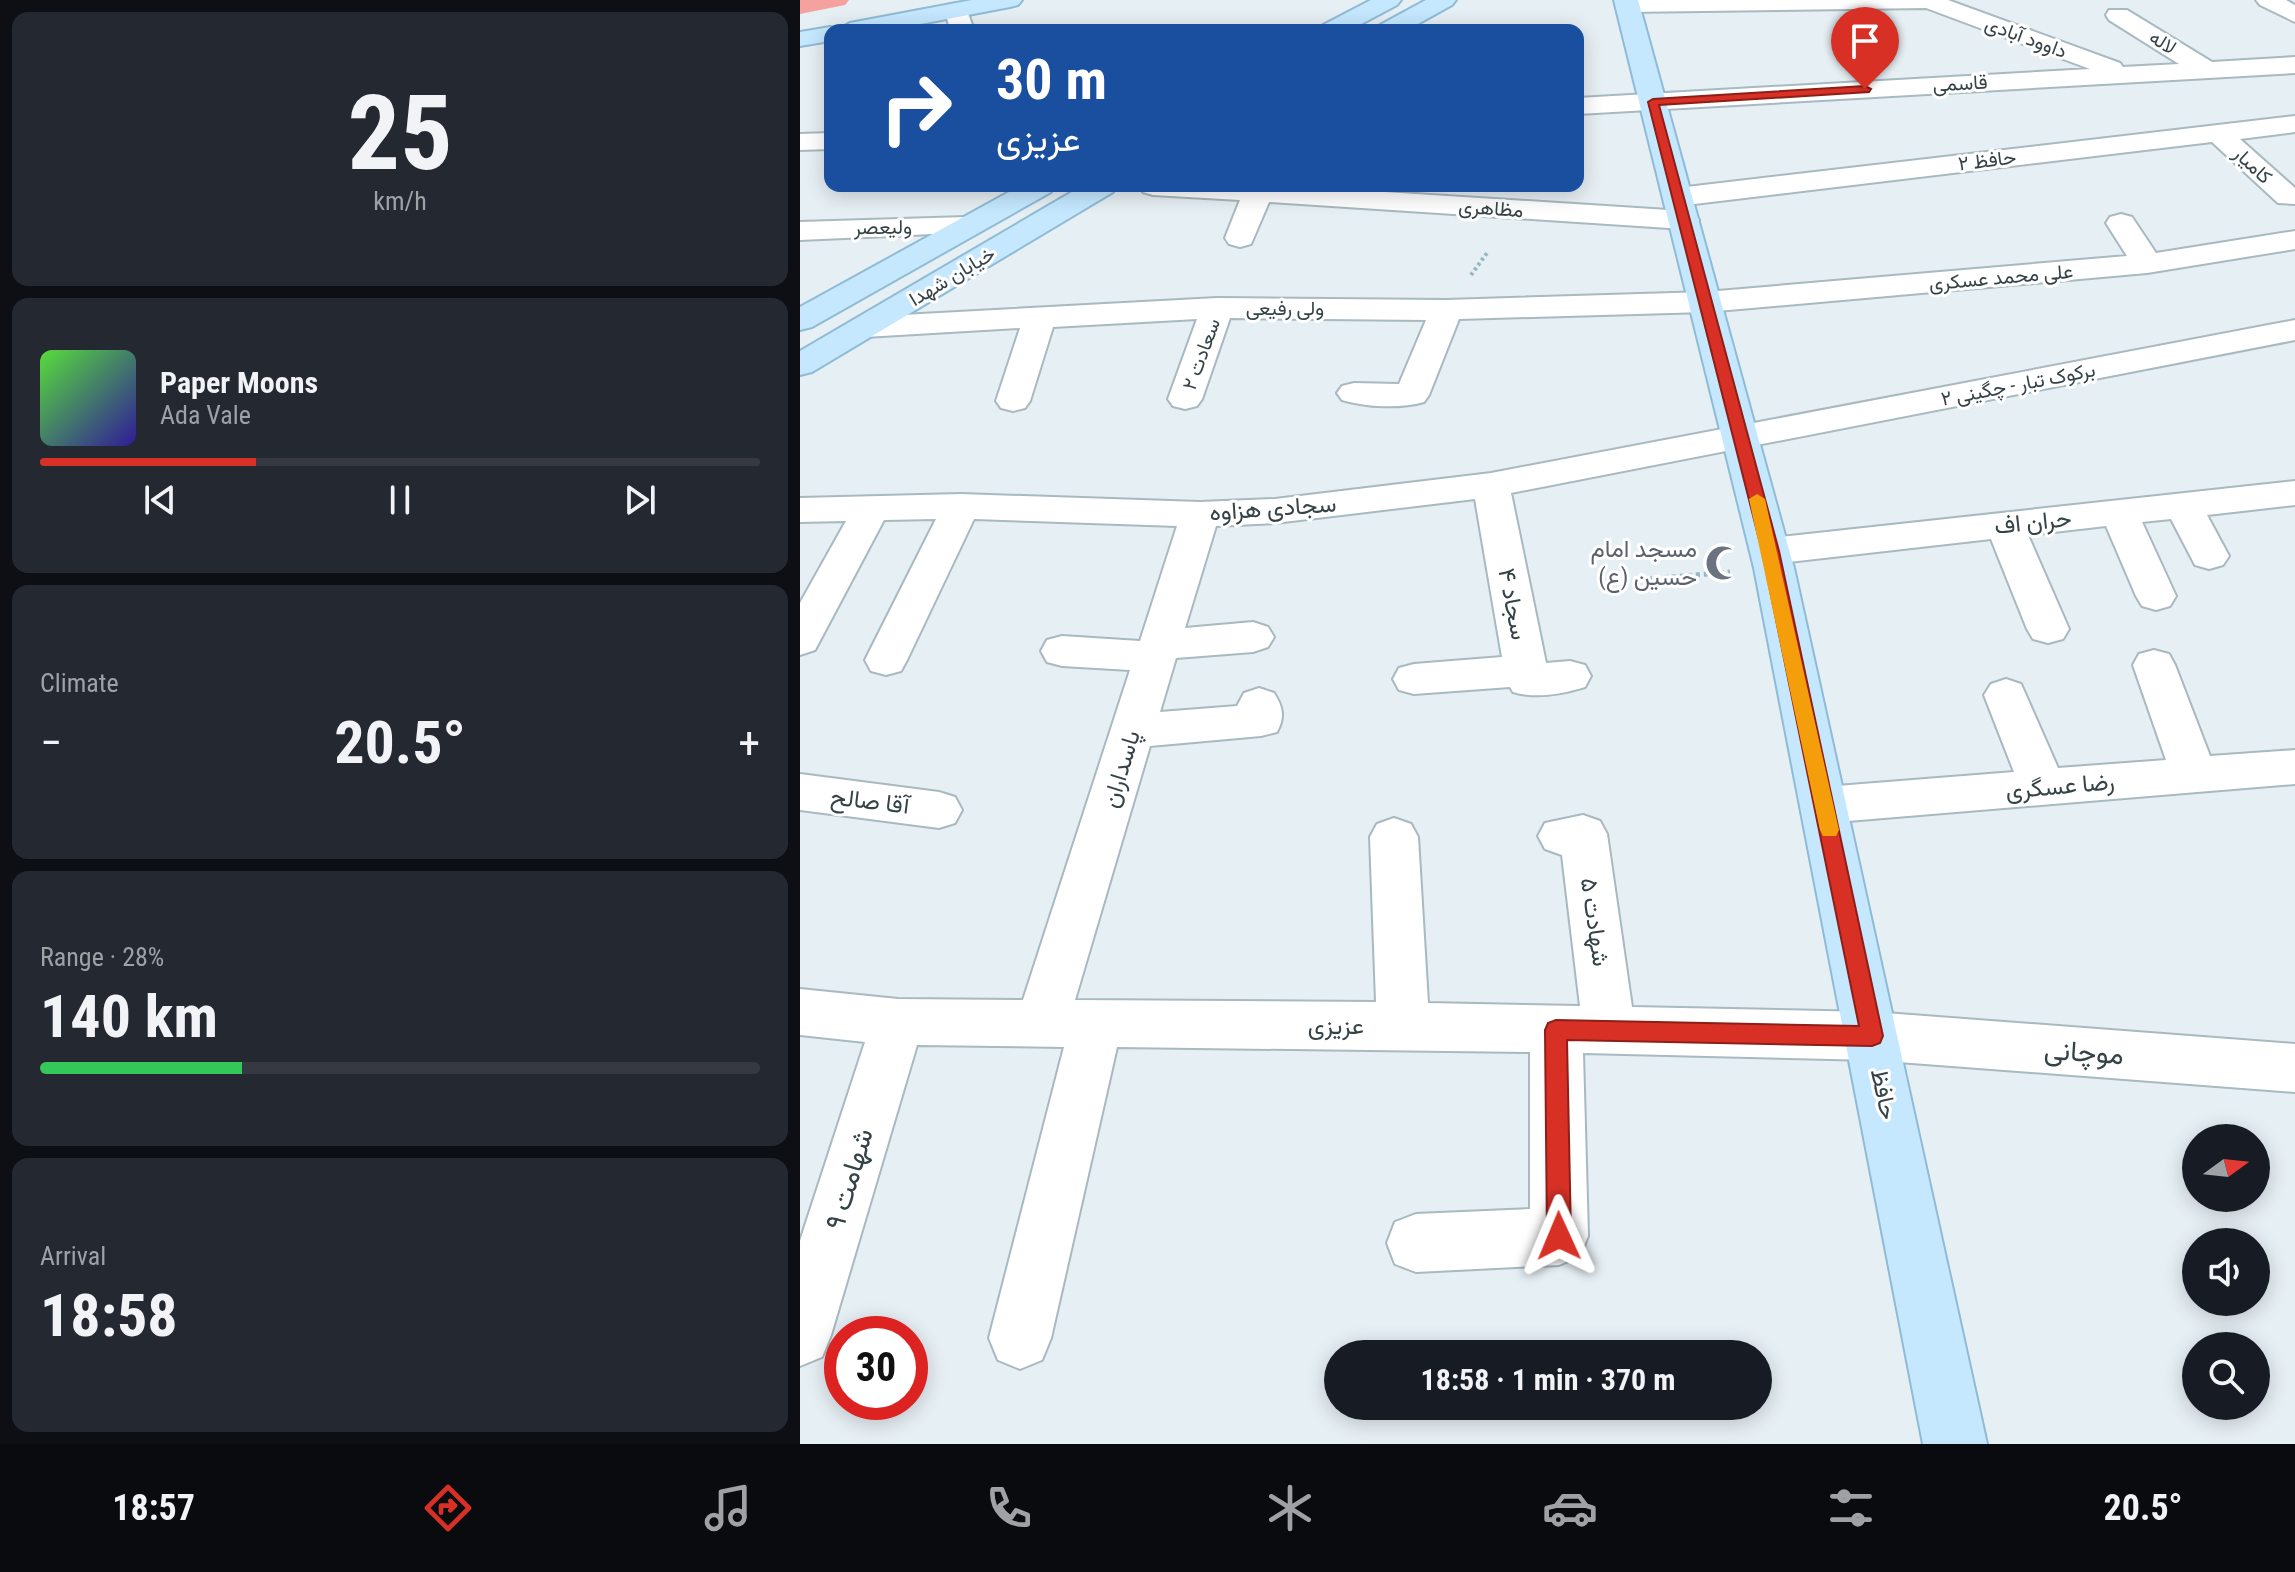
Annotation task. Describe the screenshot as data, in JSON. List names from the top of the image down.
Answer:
{
  "streets": {
    "street": [
      "داوود آبادی",
      "لاله",
      "قاسمی",
      "حافظ ۲",
      "کامیار",
      "مظاهری",
      "ولیعصر",
      "خیابان شهدا",
      "علی محمد عسکری",
      "ولی رفیعی",
      "سعادت ۲",
      "برکوک تبار - چگینی ۲",
      "سجادی هزاوه",
      "حران اف",
      "سجاد ۴",
      "پاسداران",
      "رضا عسگری",
      "آقا صالح",
      "شهادت ۵",
      "عزیزی",
      "موچانی",
      "حافظ",
      "شهامت ۹"
    ]
  },
  "crossings": [
    ["داوود آبادی", "قاسمی"],
    ["لاله", "قاسمی"],
    ["قاسمی", "حافظ"],
    ["حافظ ۲", "کامیار"],
    ["حافظ ۲", "مظاهری"],
    ["حافظ ۲", "حافظ"],
    ["مظاهری", "حافظ"],
    ["ولیعصر", "خیابان شهدا"],
    ["خیابان شهدا", "ولی رفیعی"],
    ["علی محمد عسکری", "ولی رفیعی"],
    ["علی محمد عسکری", "حافظ"],
    ["ولی رفیعی", "سعادت ۲"],
    ["ولی رفیعی", "حافظ"],
    ["برکوک تبار - چگینی ۲", "سجادی هزاوه"],
    ["برکوک تبار - چگینی ۲", "حافظ"],
    ["سجادی هزاوه", "سجاد ۴"],
    ["سجادی هزاوه", "پاسداران"],
    ["سجادی هزاوه", "حافظ"],
    ["حران اف", "حافظ"],
    ["پاسداران", "عزیزی"],
    ["رضا عسگری", "حافظ"],
    ["شهادت ۵", "عزیزی"],
    ["عزیزی", "موچانی"],
    ["عزیزی", "حافظ"],
    ["عزیزی", "شهامت ۹"],
    ["موچانی", "حافظ"]
  ],
  "places": {
    "mosque": ["مسجد امام حسین (ع)"]
  },
  "north": "right",
  "page": {
    "tile": [
      ["25", "km/h"],
      "Climate",
      ["Range · 28%", "140 km"],
      ["Arrival", "18:58"]
    ],
    "turn": ["30 m", "عزیزی"],
    "song": ["Paper Moons", "Ada Vale"],
    "heat": ["−", "20.5°", "+"],
    "limit": "30",
    "trip": "18:58 · 1 min · 370 m",
    "tabs": ["18:57", "20.5°"]
  }
}
